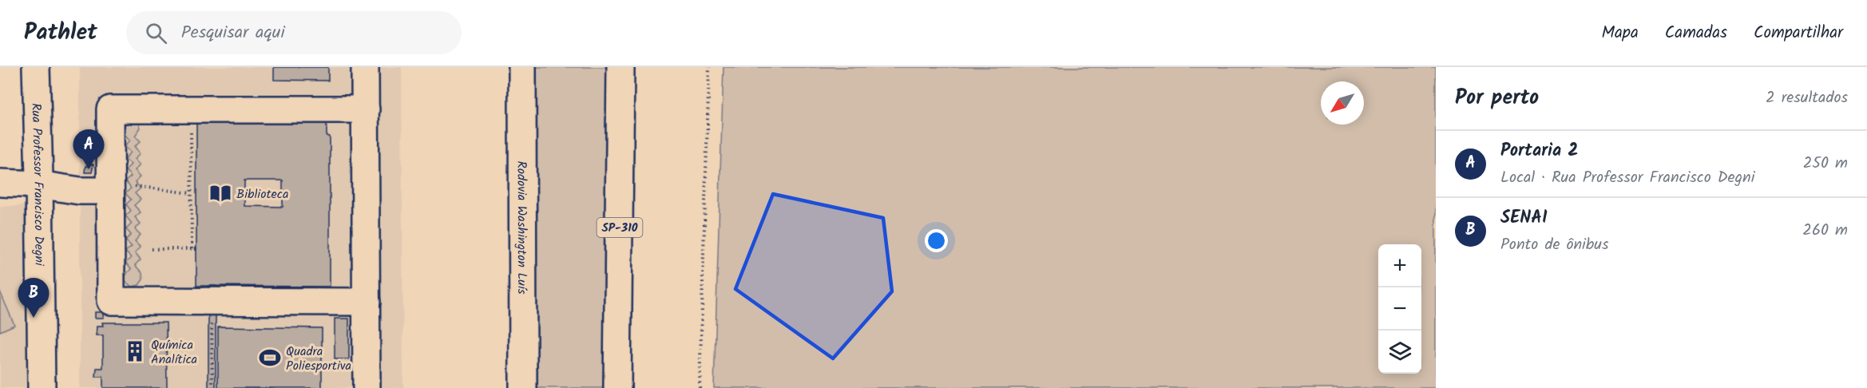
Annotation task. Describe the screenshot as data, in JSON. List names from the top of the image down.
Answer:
{
  "streets": {
    "main road": ["Rua Professor Francisco Degni", "Rodovia Washington Luís", "SP-310"]
  },
  "places": {
    "library": ["Biblioteca"],
    "building": ["Química Analítica"],
    "sports": ["Quadra Poliesportiva"]
  },
  "north": "bottom left",
  "page": {
    "header": "Pathlet",
    "search": "Pesquisar aqui",
    "nav": ["Mapa", "Camadas", "Compartilhar"],
    "heading": ["Por perto", "2 resultados"],
    "pins": ["A", "B"],
    "list": [
      {
        "mark": "A",
        "name": "Portaria 2",
        "note": "Local · Rua Professor Francisco Degni",
        "value": "250 m"
      },
      {
        "mark": "B",
        "name": "SENAI",
        "note": "Ponto de ônibus",
        "value": "260 m"
      }
    ],
    "map_buttons": ["+", "−"]
  }
}
